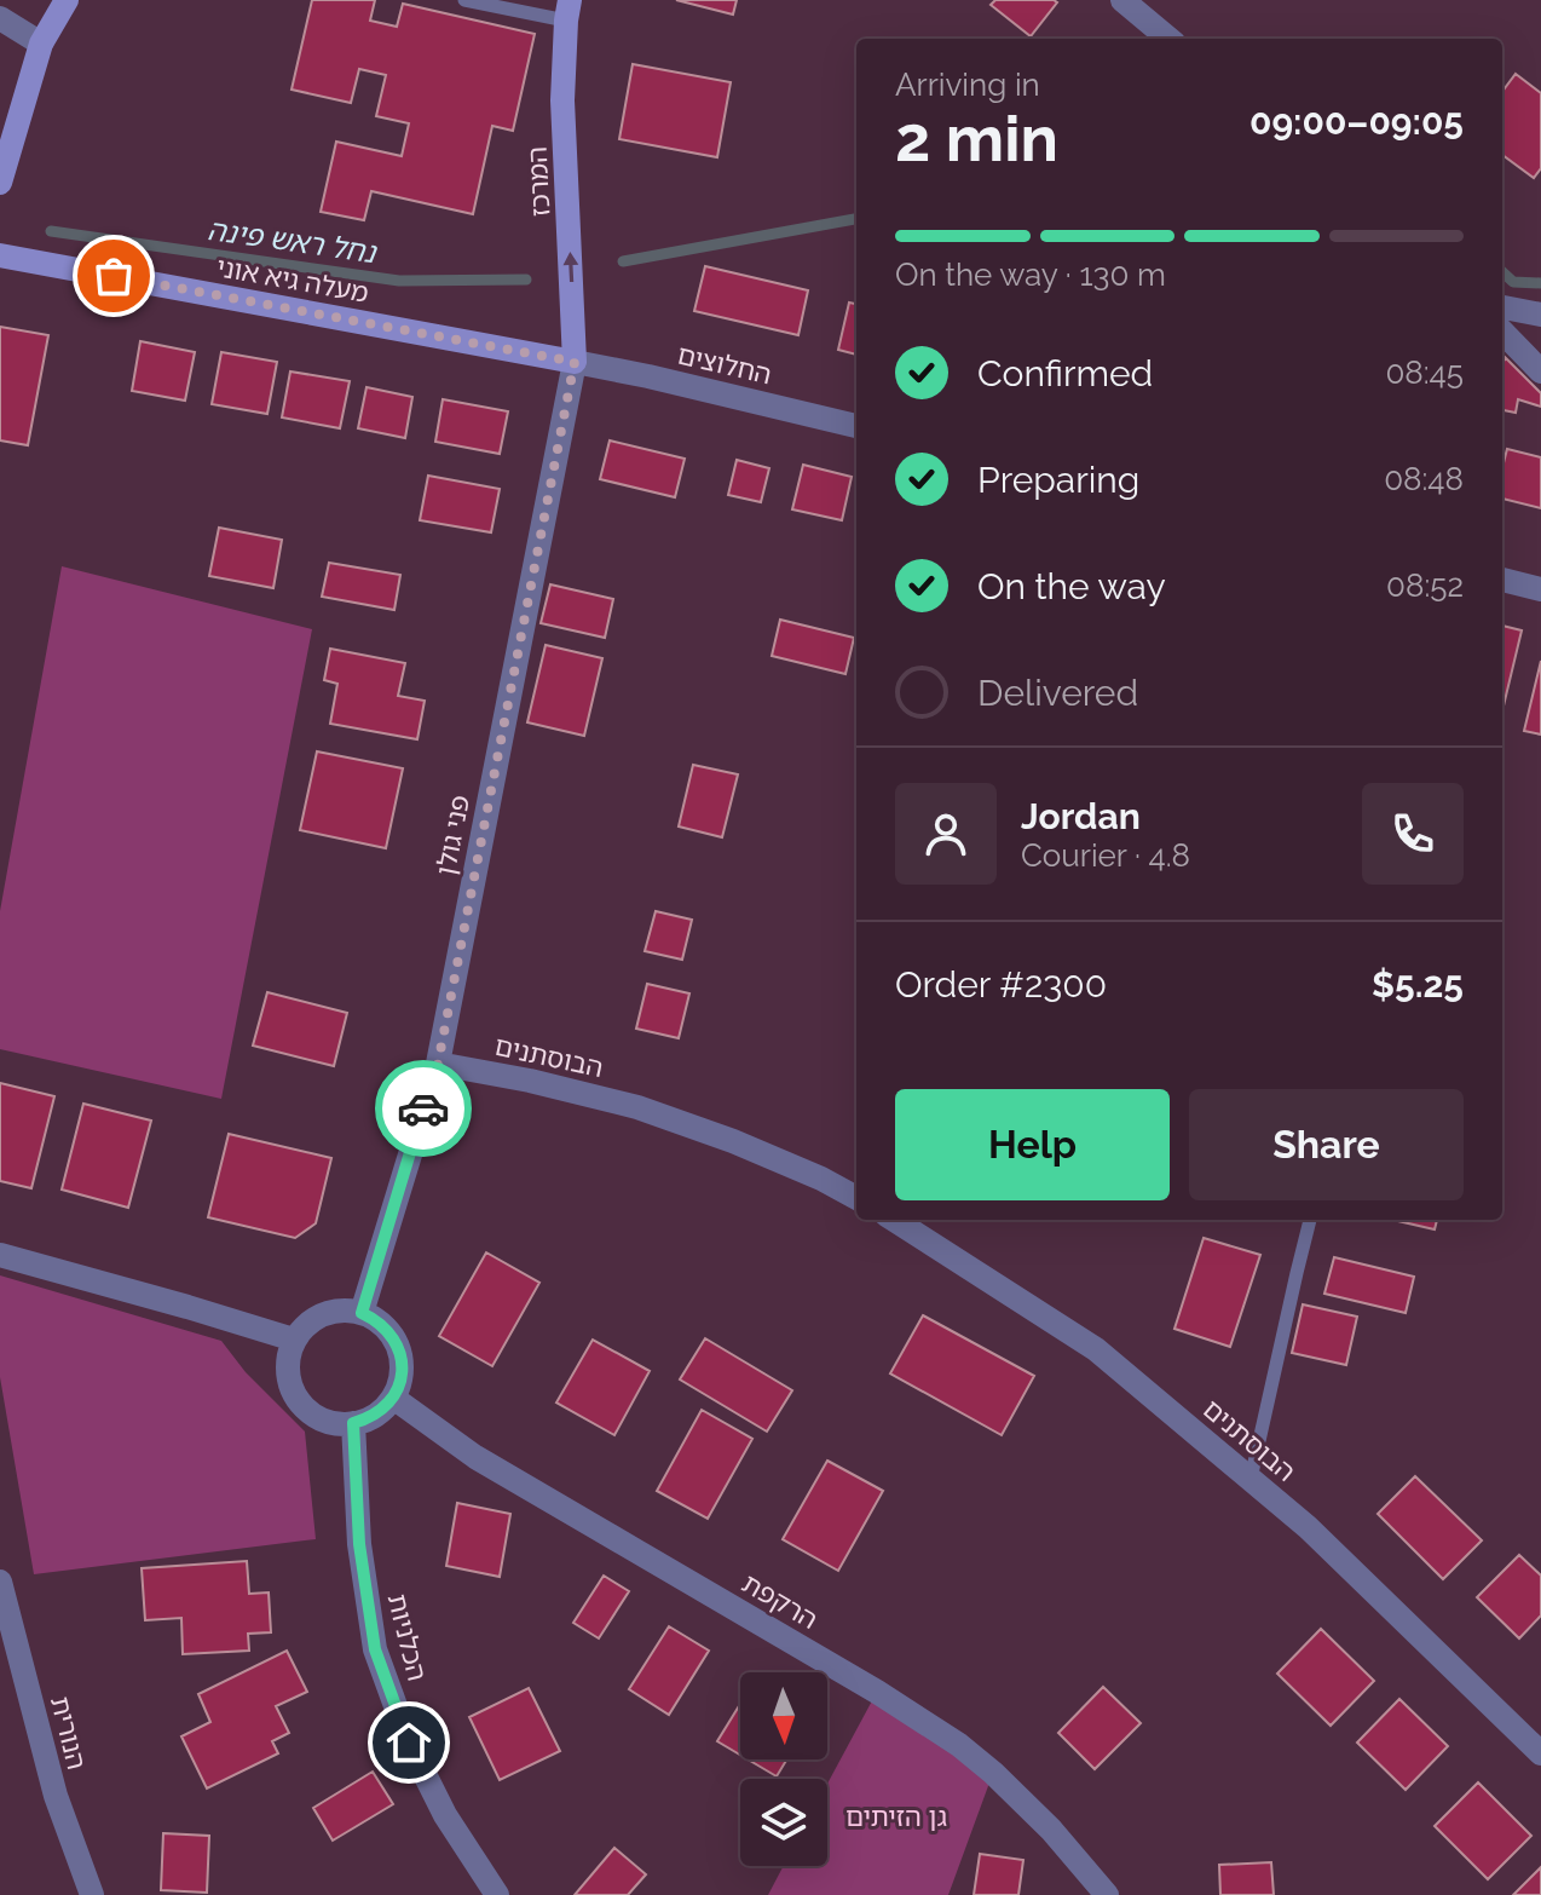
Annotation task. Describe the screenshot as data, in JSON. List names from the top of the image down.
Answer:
{
  "streets": {
    "street": [
      "המרכז",
      "מעלה גיא אוני",
      "החלוצים",
      "פני גולן",
      "הבוסתנים",
      "הרקפת",
      "הכלניות",
      "הנורית"
    ]
  },
  "crossings": [
    ["המרכז", "מעלה גיא אוני"],
    ["המרכז", "החלוצים"],
    ["המרכז", "פני גולן"],
    ["מעלה גיא אוני", "החלוצים"],
    ["מעלה גיא אוני", "פני גולן"],
    ["החלוצים", "פני גולן"],
    ["פני גולן", "הבוסתנים"],
    ["פני גולן", "הרקפת"],
    ["פני גולן", "הכלניות"],
    ["הרקפת", "הכלניות"]
  ],
  "one_way": ["המרכז"],
  "water": ["נחל ראש פינה"],
  "parks": ["גן הזיתים"],
  "north": "bottom",
  "page": {
    "heading": ["2 min", "Arriving in", "09:00–09:05"],
    "panel": [
      "Jordan",
      "Courier · 4.8",
      "Order #2300",
      "$5.25"
    ],
    "bar": "On the way · 130 m",
    "list": [
      ["Confirmed", "08:45"],
      ["Preparing", "08:48"],
      ["On the way", "08:52"],
      "Delivered"
    ],
    "buttons": ["Help", "Share"]
  }
}
